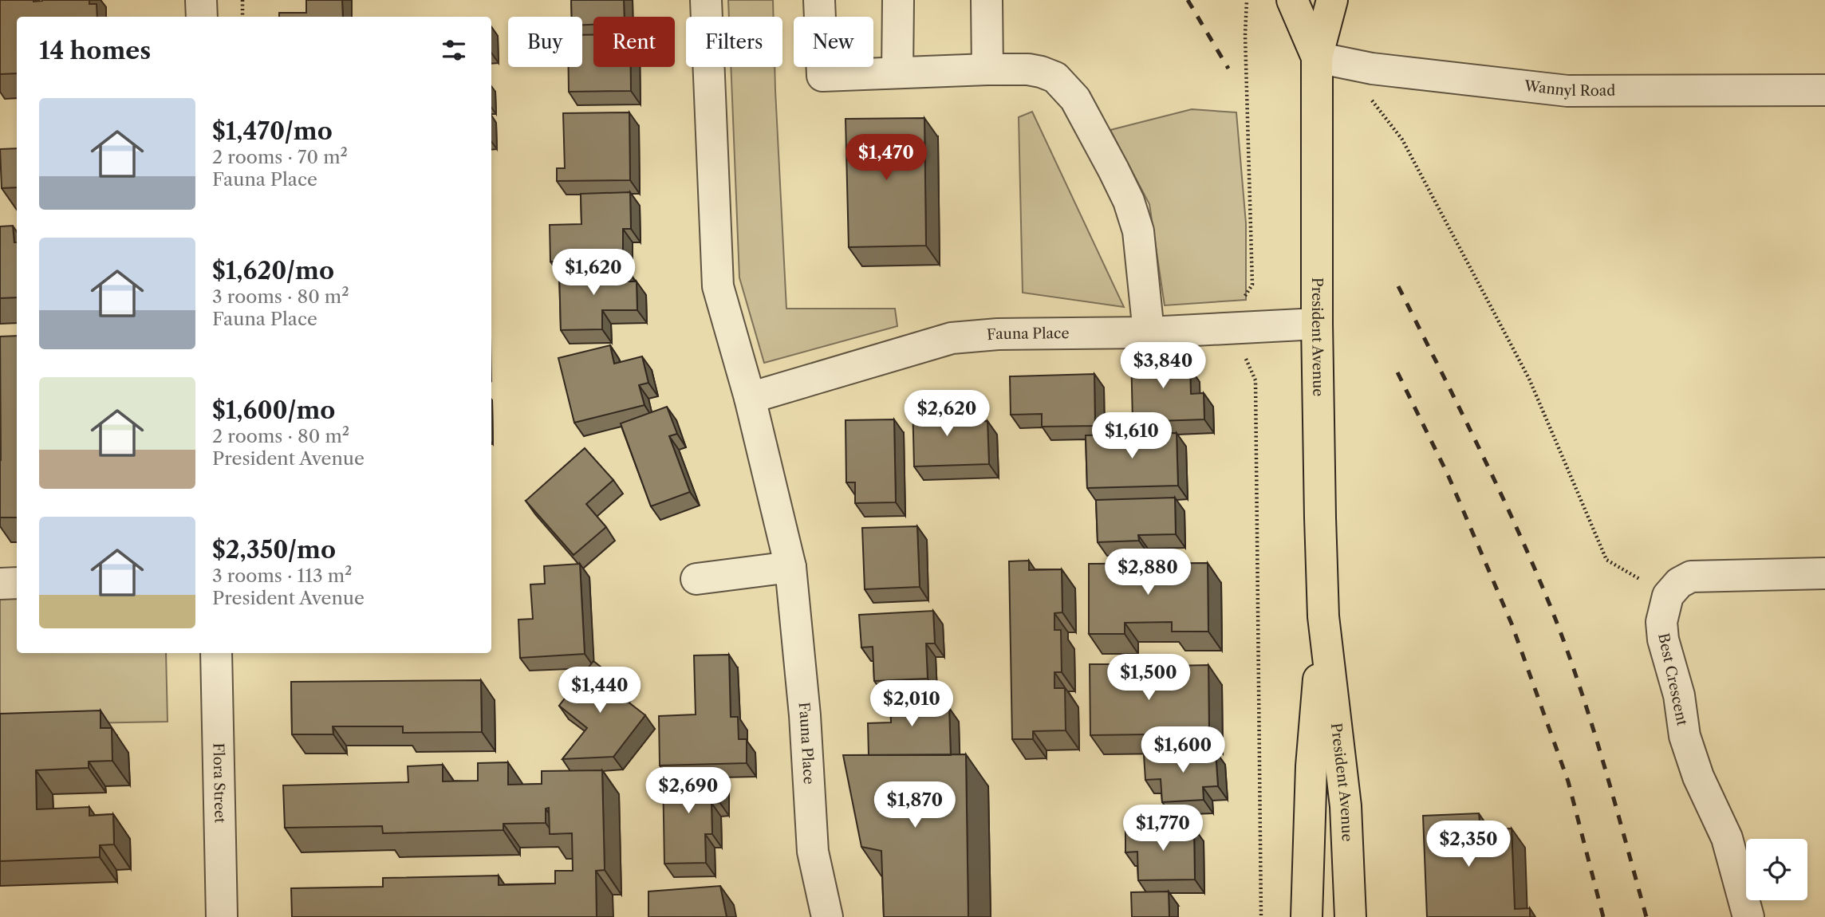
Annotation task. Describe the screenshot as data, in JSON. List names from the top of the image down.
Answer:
{
  "streets": {
    "main road": ["President Avenue"],
    "street": [
      "Wannyl Road",
      "Fauna Place",
      "Best Crescent",
      "Flora Street"
    ]
  },
  "crossings": [
    ["Wannyl Road", "President Avenue"],
    ["Fauna Place", "President Avenue"]
  ],
  "page": {
    "chip": [
      "Buy",
      "Rent",
      "Filters",
      "New"
    ],
    "heading": "14 homes",
    "list": [
      {
        "name": "$1,470/mo",
        "note": "2 rooms · 70 m² · Fauna Place"
      },
      {
        "name": "$1,620/mo",
        "note": "3 rooms · 80 m² · Fauna Place"
      },
      {
        "name": "$1,600/mo",
        "note": "2 rooms · 80 m² · President Avenue"
      },
      {
        "name": "$2,350/mo",
        "note": "3 rooms · 113 m² · President Avenue"
      }
    ],
    "price": [
      "$1,470",
      "$1,620",
      "$3,840",
      "$2,620",
      "$1,610",
      "$2,880",
      "$1,500",
      "$1,440",
      "$2,010",
      "$1,600",
      "$2,690",
      "$1,870",
      "$1,770",
      "$2,350"
    ]
  }
}
